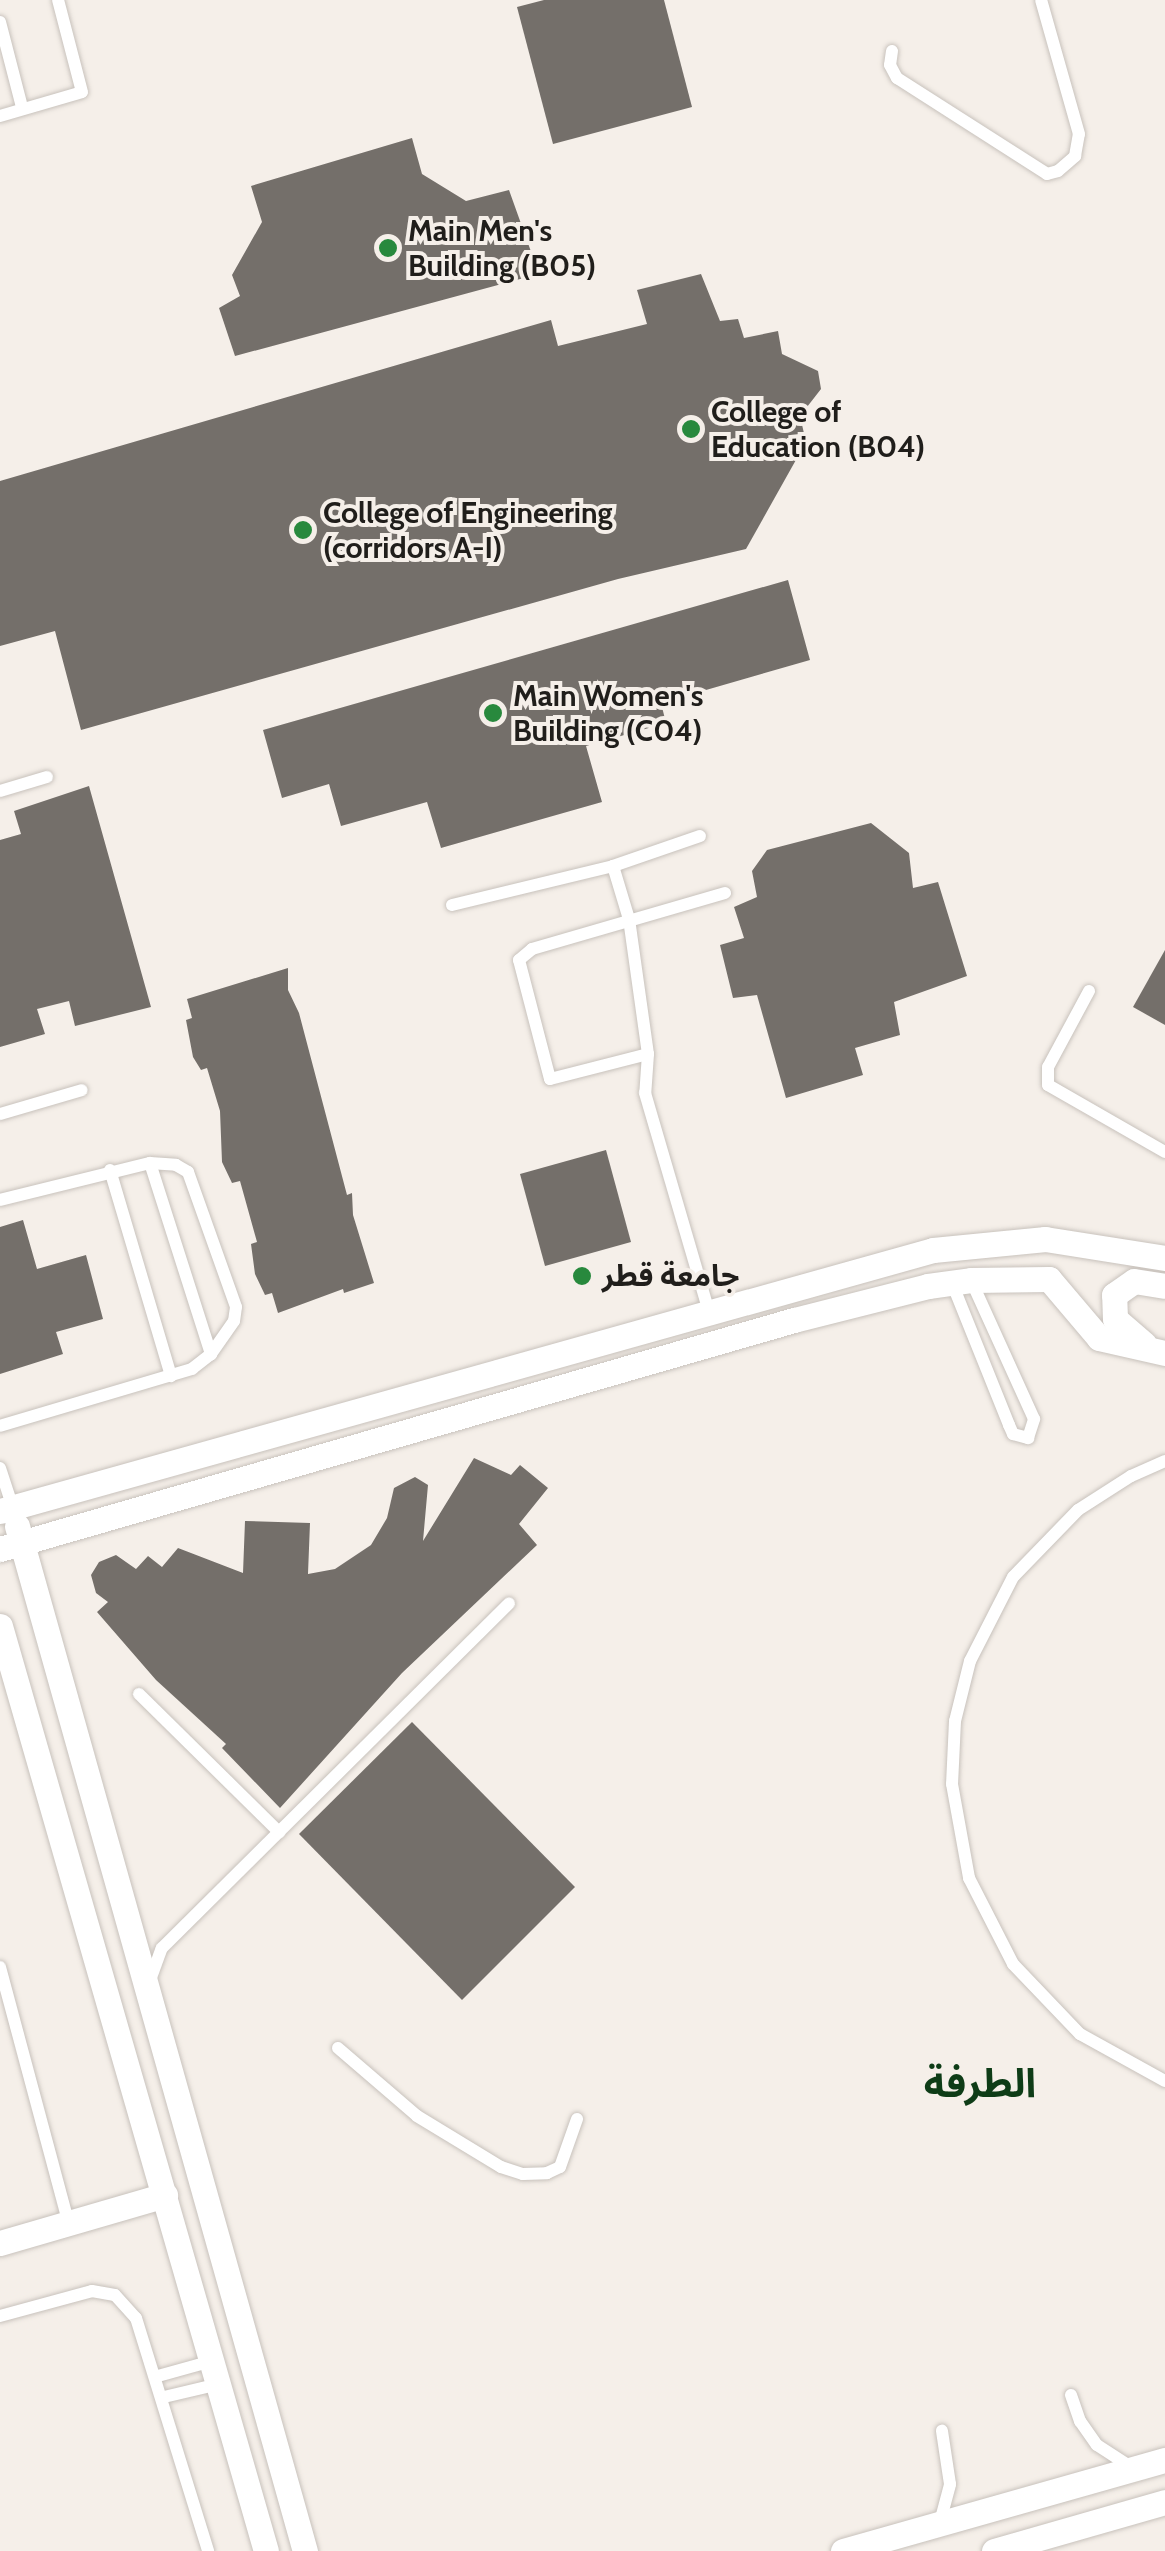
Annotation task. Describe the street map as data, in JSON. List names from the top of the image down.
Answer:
{
  "districts": ["الطرفة"],
  "places": [
    "Main Men's Building (B05)",
    "College of Education (B04)",
    "College of Engineering (corridors A-I)",
    "Main Women's Building (C04)",
    "جامعة قطر"
  ]
}
